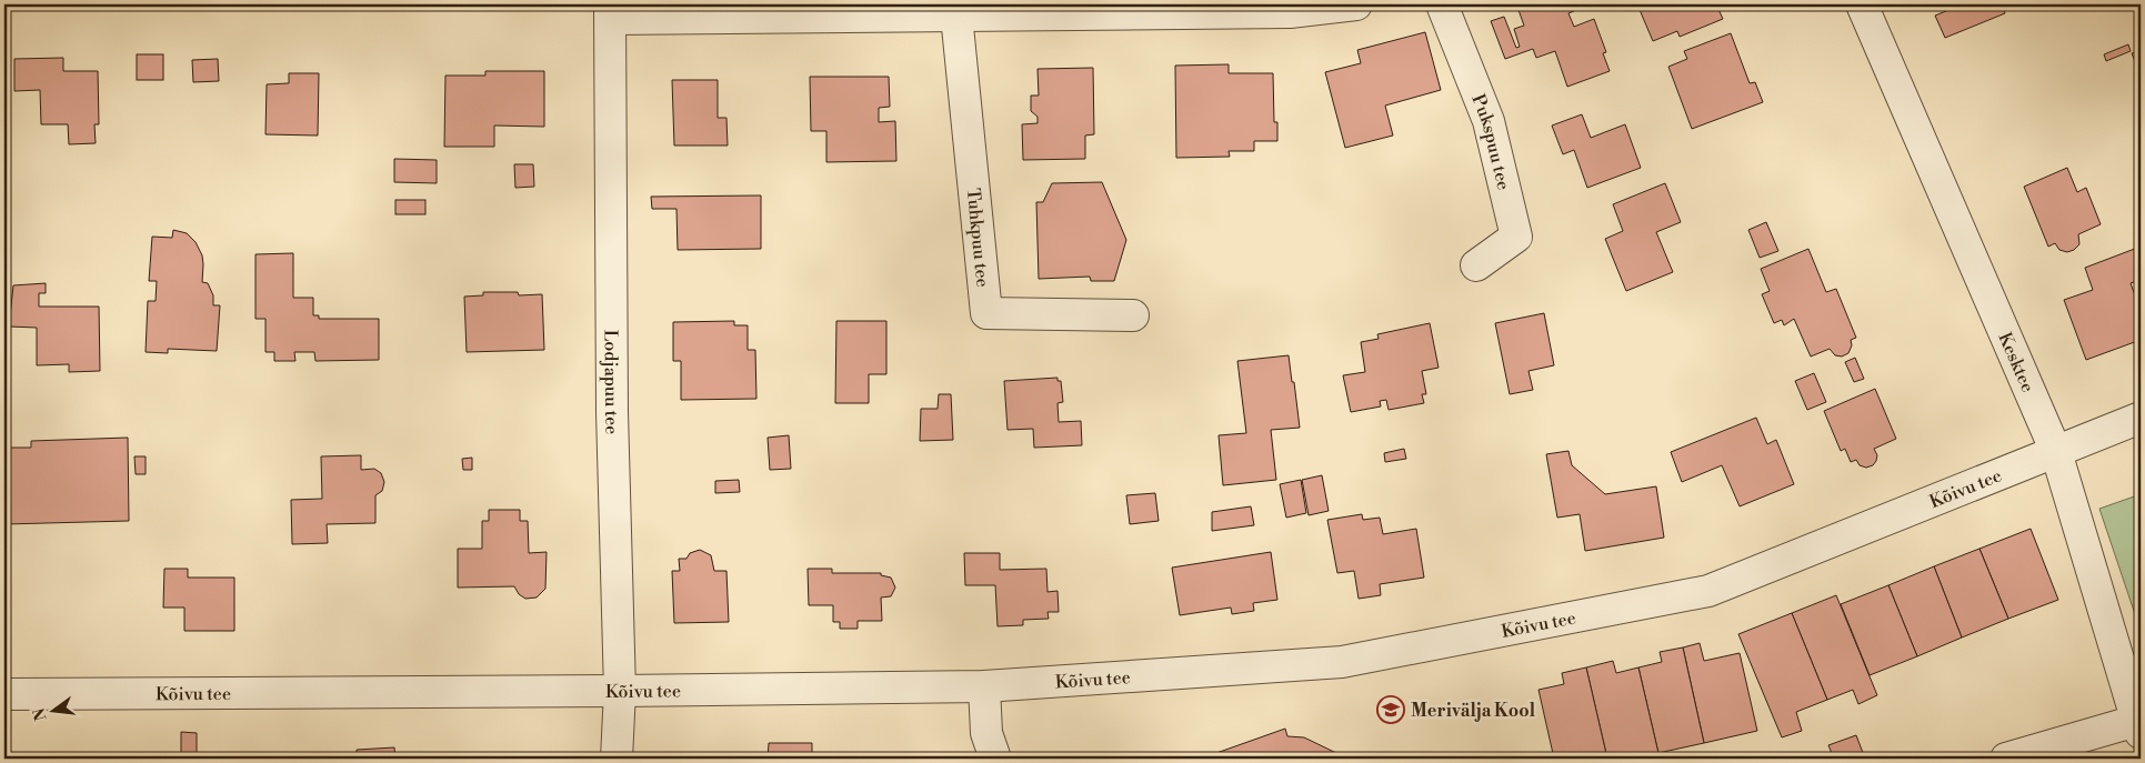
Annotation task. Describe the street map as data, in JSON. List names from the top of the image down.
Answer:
{
  "streets": {
    "street": [
      "Pukspuu tee",
      "Tuhkpuu tee",
      "Kesktee",
      "Lodjapuu tee",
      "Kõivu tee"
    ]
  },
  "crossings": [
    ["Kesktee", "Kõivu tee"],
    ["Lodjapuu tee", "Kõivu tee"]
  ],
  "places": {
    "school or university": ["Merivälja Kool"]
  },
  "north": "left"
}
